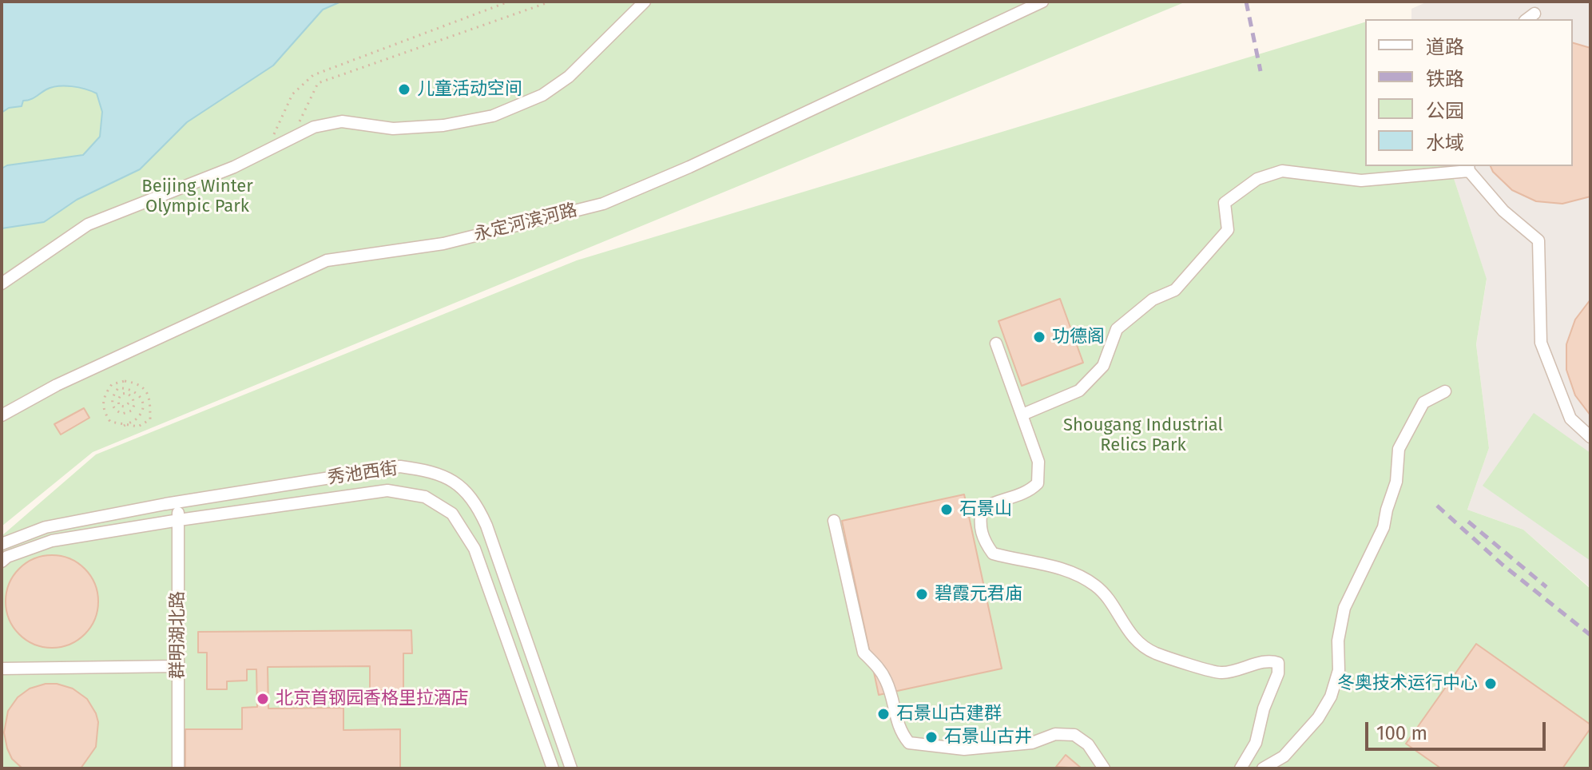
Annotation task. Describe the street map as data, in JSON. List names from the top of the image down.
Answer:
{
  "streets": {
    "street": ["永定河滨河路", "秀池西街", "群明湖北路"]
  },
  "crossings": [
    ["秀池西街", "群明湖北路"]
  ],
  "parks": ["Beijing Winter Olympic Park", "Shougang Industrial Relics Park"],
  "places": [
    "儿童活动空间",
    "功德阁",
    "石景山",
    "碧霞元君庙",
    "冬奥技术运行中心",
    "北京首钢园香格里拉酒店",
    "石景山古建群",
    "石景山古井"
  ],
  "legend": [
    "道路",
    "铁路",
    "公园",
    "水域"
  ],
  "scale_bar": "100 m"
}
